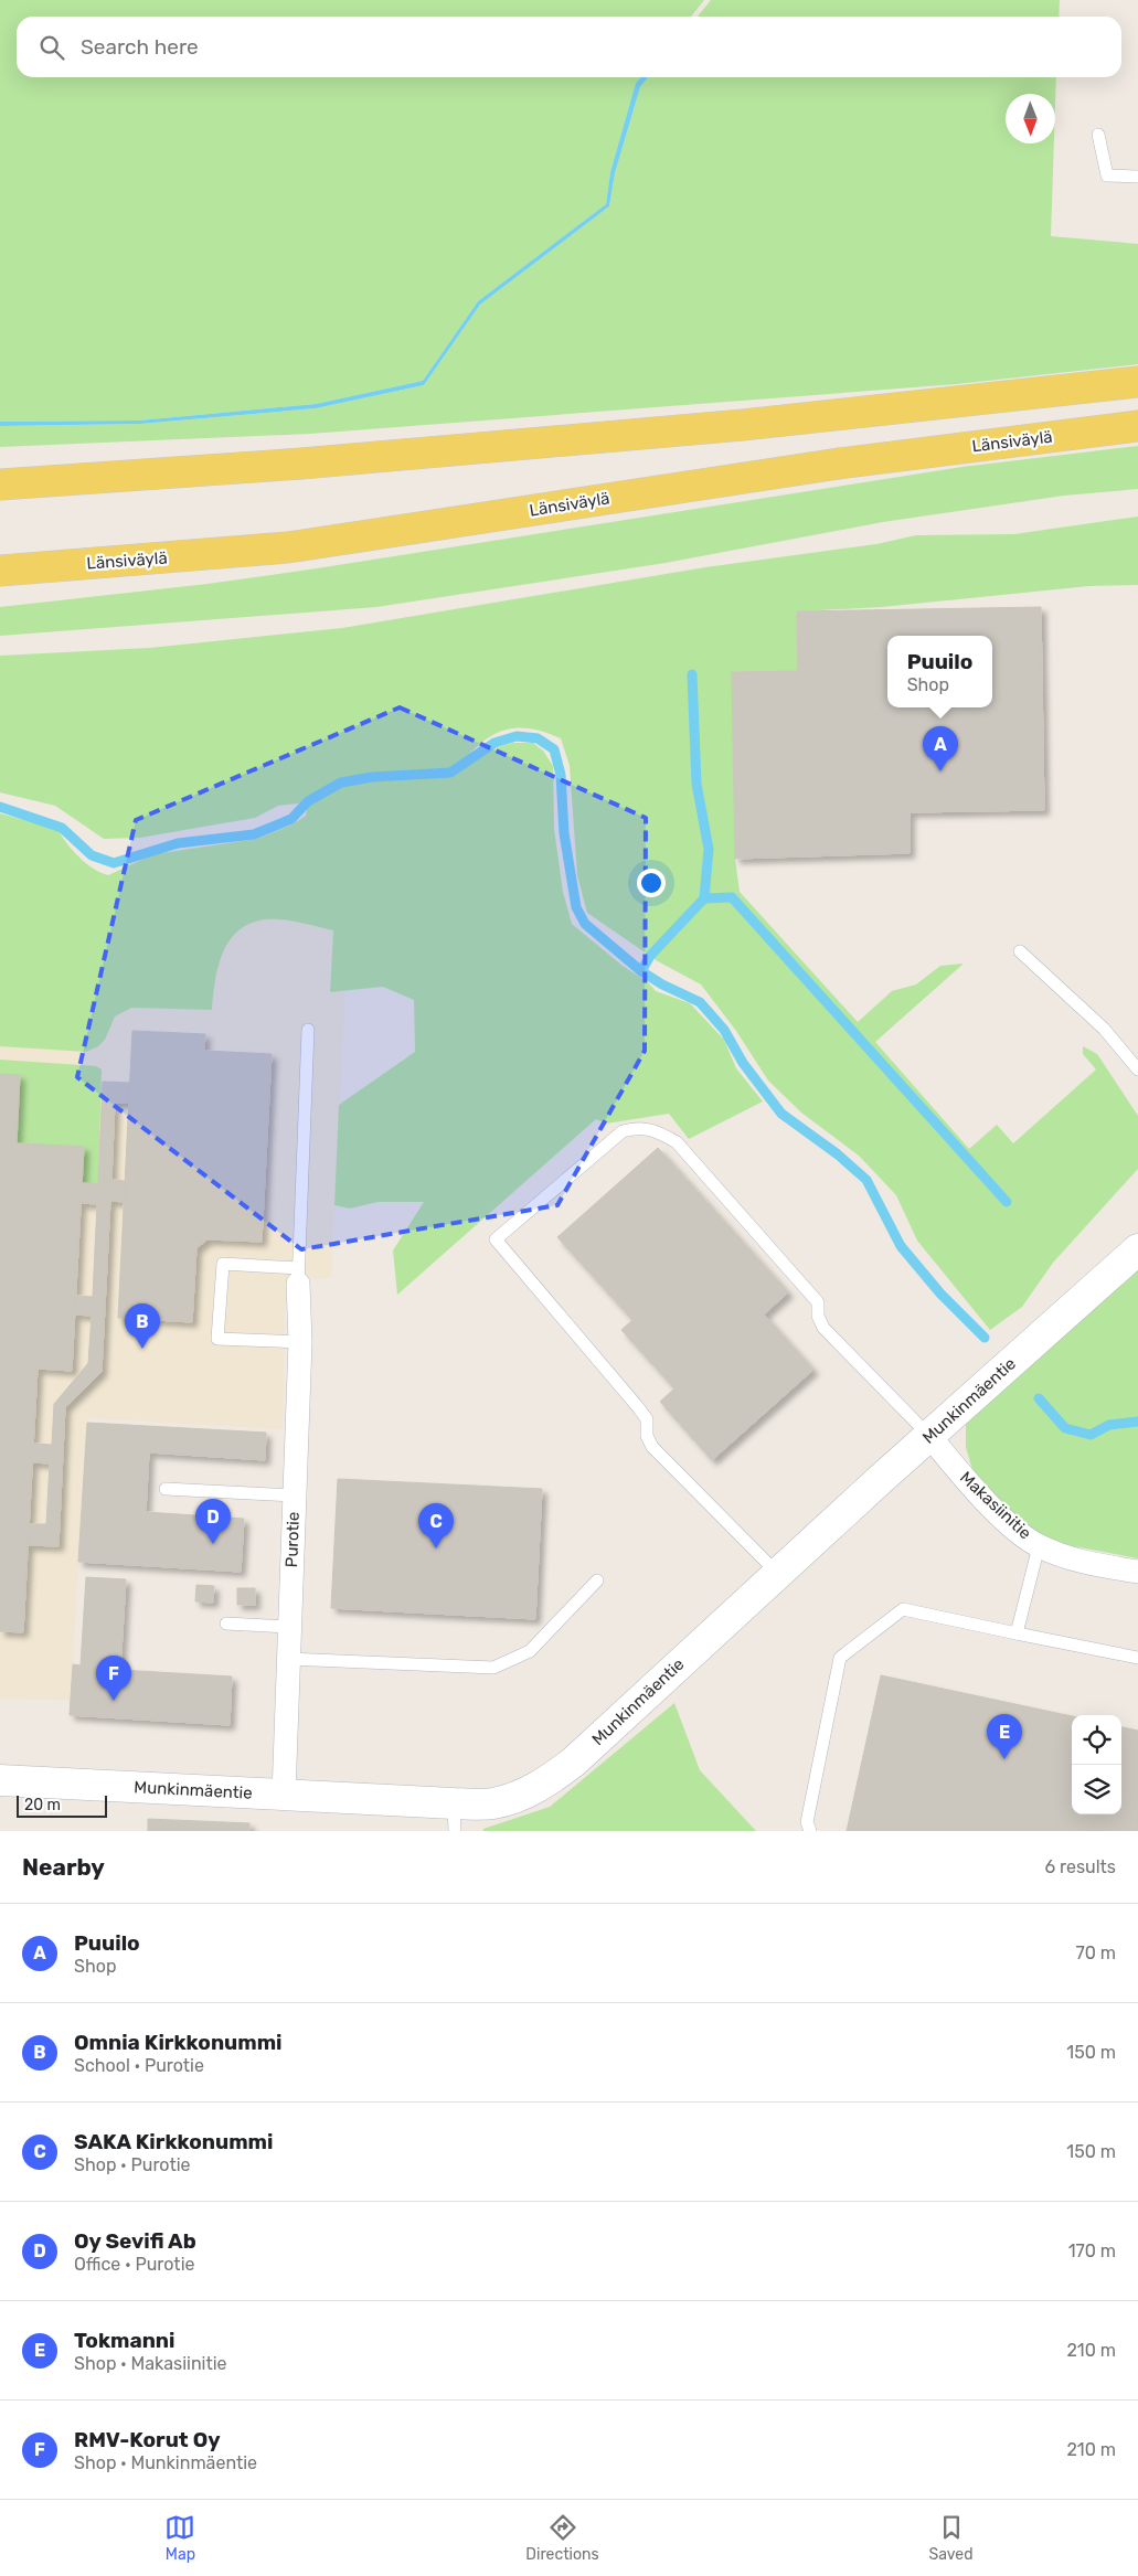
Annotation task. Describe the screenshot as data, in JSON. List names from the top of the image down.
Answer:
{
  "streets": {
    "main road": ["Länsiväylä"],
    "street": ["Munkinmäentie", "Makasiinitie", "Purotie"]
  },
  "crossings": [
    ["Munkinmäentie", "Makasiinitie"],
    ["Munkinmäentie", "Purotie"]
  ],
  "scale_bar": "20 m",
  "north": "bottom",
  "page": {
    "search": "Search here",
    "popup": ["Puuilo", "Shop"],
    "pins": [
      "A",
      "B",
      "D",
      "C",
      "F",
      "E"
    ],
    "scale": "20 m",
    "heading": ["Nearby", "6 results"],
    "list": [
      {
        "mark": "A",
        "name": "Puuilo",
        "note": "Shop",
        "value": "70 m"
      },
      {
        "mark": "B",
        "name": "Omnia Kirkkonummi",
        "note": "School · Purotie",
        "value": "150 m"
      },
      {
        "mark": "C",
        "name": "SAKA Kirkkonummi",
        "note": "Shop · Purotie",
        "value": "150 m"
      },
      {
        "mark": "D",
        "name": "Oy Sevifi Ab",
        "note": "Office · Purotie",
        "value": "170 m"
      },
      {
        "mark": "E",
        "name": "Tokmanni",
        "note": "Shop · Makasiinitie",
        "value": "210 m"
      },
      {
        "mark": "F",
        "name": "RMV-Korut Oy",
        "note": "Shop · Munkinmäentie",
        "value": "210 m"
      }
    ],
    "nav": ["Map", "Directions", "Saved"]
  }
}
